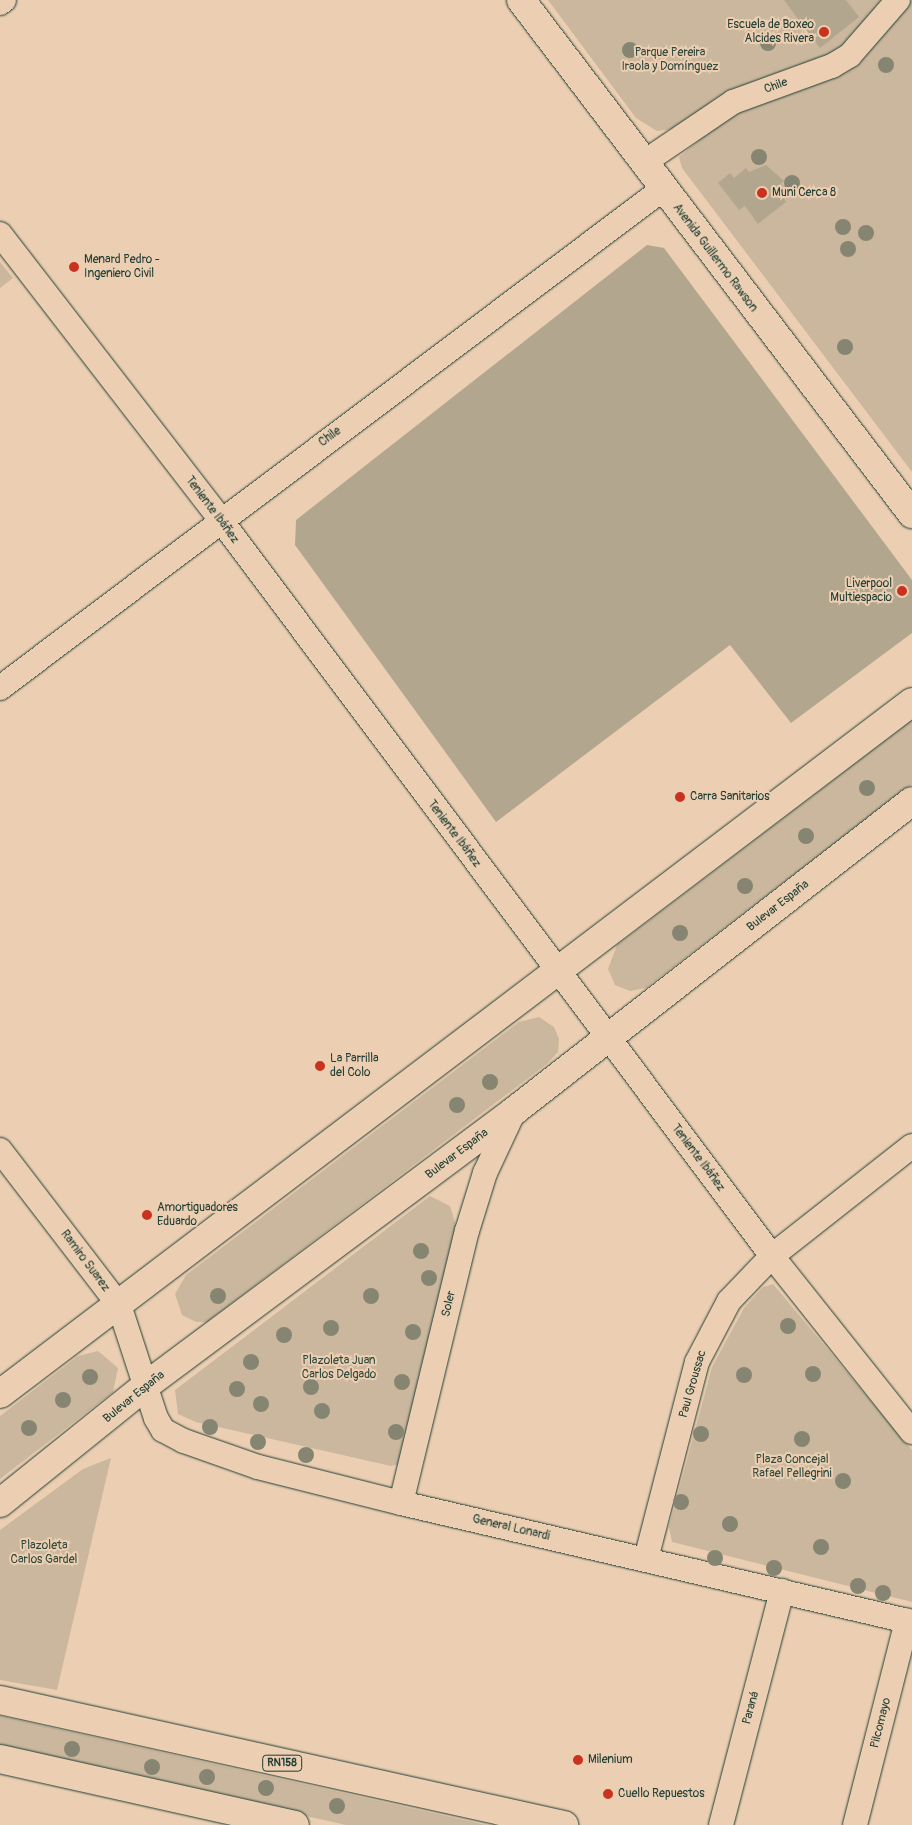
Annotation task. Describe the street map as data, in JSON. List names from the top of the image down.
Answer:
{
  "streets": {
    "main road": ["Avenida Guillermo Rawson", "Bulevar España", "RN158"],
    "street": [
      "Chile",
      "Teniente Ibáñez",
      "Ramiro Suarez",
      "Soler",
      "Paul Groussac",
      "General Lonardi",
      "Paraná",
      "Pilcomayo"
    ]
  },
  "crossings": [
    ["Chile", "Avenida Guillermo Rawson"],
    ["Chile", "Teniente Ibáñez"],
    ["Teniente Ibáñez", "Bulevar España"],
    ["Teniente Ibáñez", "Paul Groussac"],
    ["Bulevar España", "Ramiro Suarez"],
    ["Bulevar España", "Soler"],
    ["Bulevar España", "General Lonardi"],
    ["Ramiro Suarez", "General Lonardi"],
    ["Soler", "General Lonardi"],
    ["Paul Groussac", "General Lonardi"],
    ["General Lonardi", "Paraná"],
    ["General Lonardi", "Pilcomayo"]
  ],
  "parks": [
    "Parque Pereira Iraola y Domínguez",
    "Plazoleta Juan Carlos Delgado",
    "Plaza Concejal Rafael Pellegrini",
    "Plazoleta Carlos Gardel"
  ],
  "places": [
    "Escuela de Boxeo Alcides Rivera",
    "Muni Cerca 8",
    "Menard Pedro - Ingeniero Civil",
    "Liverpool Multiespacio",
    "Carra Sanitarios",
    "La Parrilla del Colo",
    "Amortiguadores Eduardo",
    "Milenium",
    "Cuello Repuestos"
  ]
}
